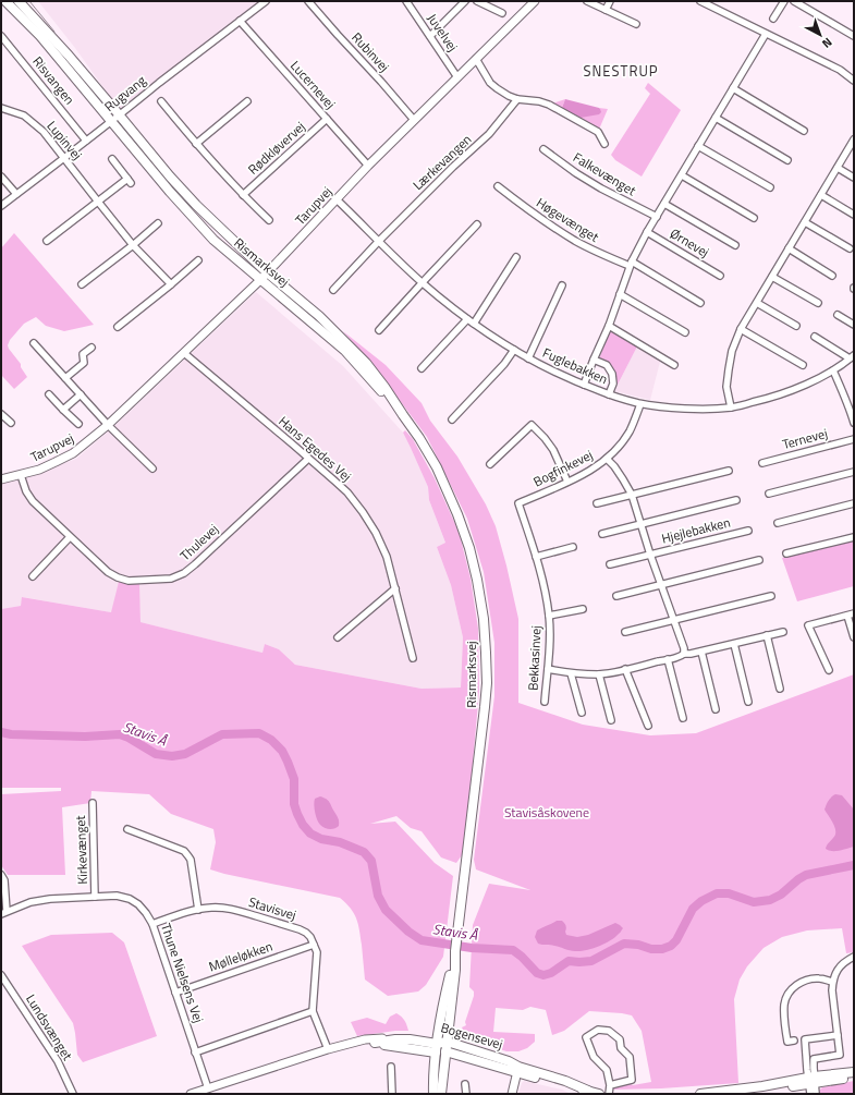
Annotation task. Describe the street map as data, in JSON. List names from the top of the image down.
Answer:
{
  "streets": {
    "main road": ["Rismarksvej", "Bogensevej"],
    "street": [
      "Juvelvej",
      "Rubinvej",
      "Risvangen",
      "Lucernevej",
      "Rugvang",
      "Lupinvej",
      "Rødkløvervej",
      "Lærkevangen",
      "Falkevænget",
      "Tarupvej",
      "Høgevænget",
      "Ørnevej",
      "Fuglebakken",
      "Ternevej",
      "Hans Egedes Vej",
      "Bogfinkevej",
      "Hjejlebakken",
      "Thulevej",
      "Bekkasinvej",
      "Kirkevænget",
      "Stavisvej",
      "Mølleløkken",
      "Thune Nielsens Vej",
      "Lundsvænget"
    ]
  },
  "crossings": [
    ["Juvelvej", "Tarupvej"],
    ["Rubinvej", "Tarupvej"],
    ["Risvangen", "Rugvang"],
    ["Lucernevej", "Rugvang"],
    ["Lucernevej", "Rødkløvervej"],
    ["Lucernevej", "Tarupvej"],
    ["Rugvang", "Lupinvej"],
    ["Rugvang", "Rismarksvej"],
    ["Lærkevangen", "Fuglebakken"],
    ["Tarupvej", "Rismarksvej"],
    ["Tarupvej", "Fuglebakken"],
    ["Tarupvej", "Hans Egedes Vej"],
    ["Tarupvej", "Thulevej"],
    ["Rismarksvej", "Bogensevej"],
    ["Fuglebakken", "Bogfinkevej"],
    ["Hans Egedes Vej", "Thulevej"],
    ["Bogfinkevej", "Hjejlebakken"],
    ["Bogfinkevej", "Bekkasinvej"],
    ["Kirkevænget", "Thune Nielsens Vej"],
    ["Stavisvej", "Mølleløkken"],
    ["Stavisvej", "Thune Nielsens Vej"],
    ["Mølleløkken", "Thune Nielsens Vej"],
    ["Thune Nielsens Vej", "Bogensevej"]
  ],
  "districts": ["SNESTRUP"],
  "water": ["Stavis Å"],
  "parks": ["Stavisåskovene"],
  "north": "bottom right"
}
